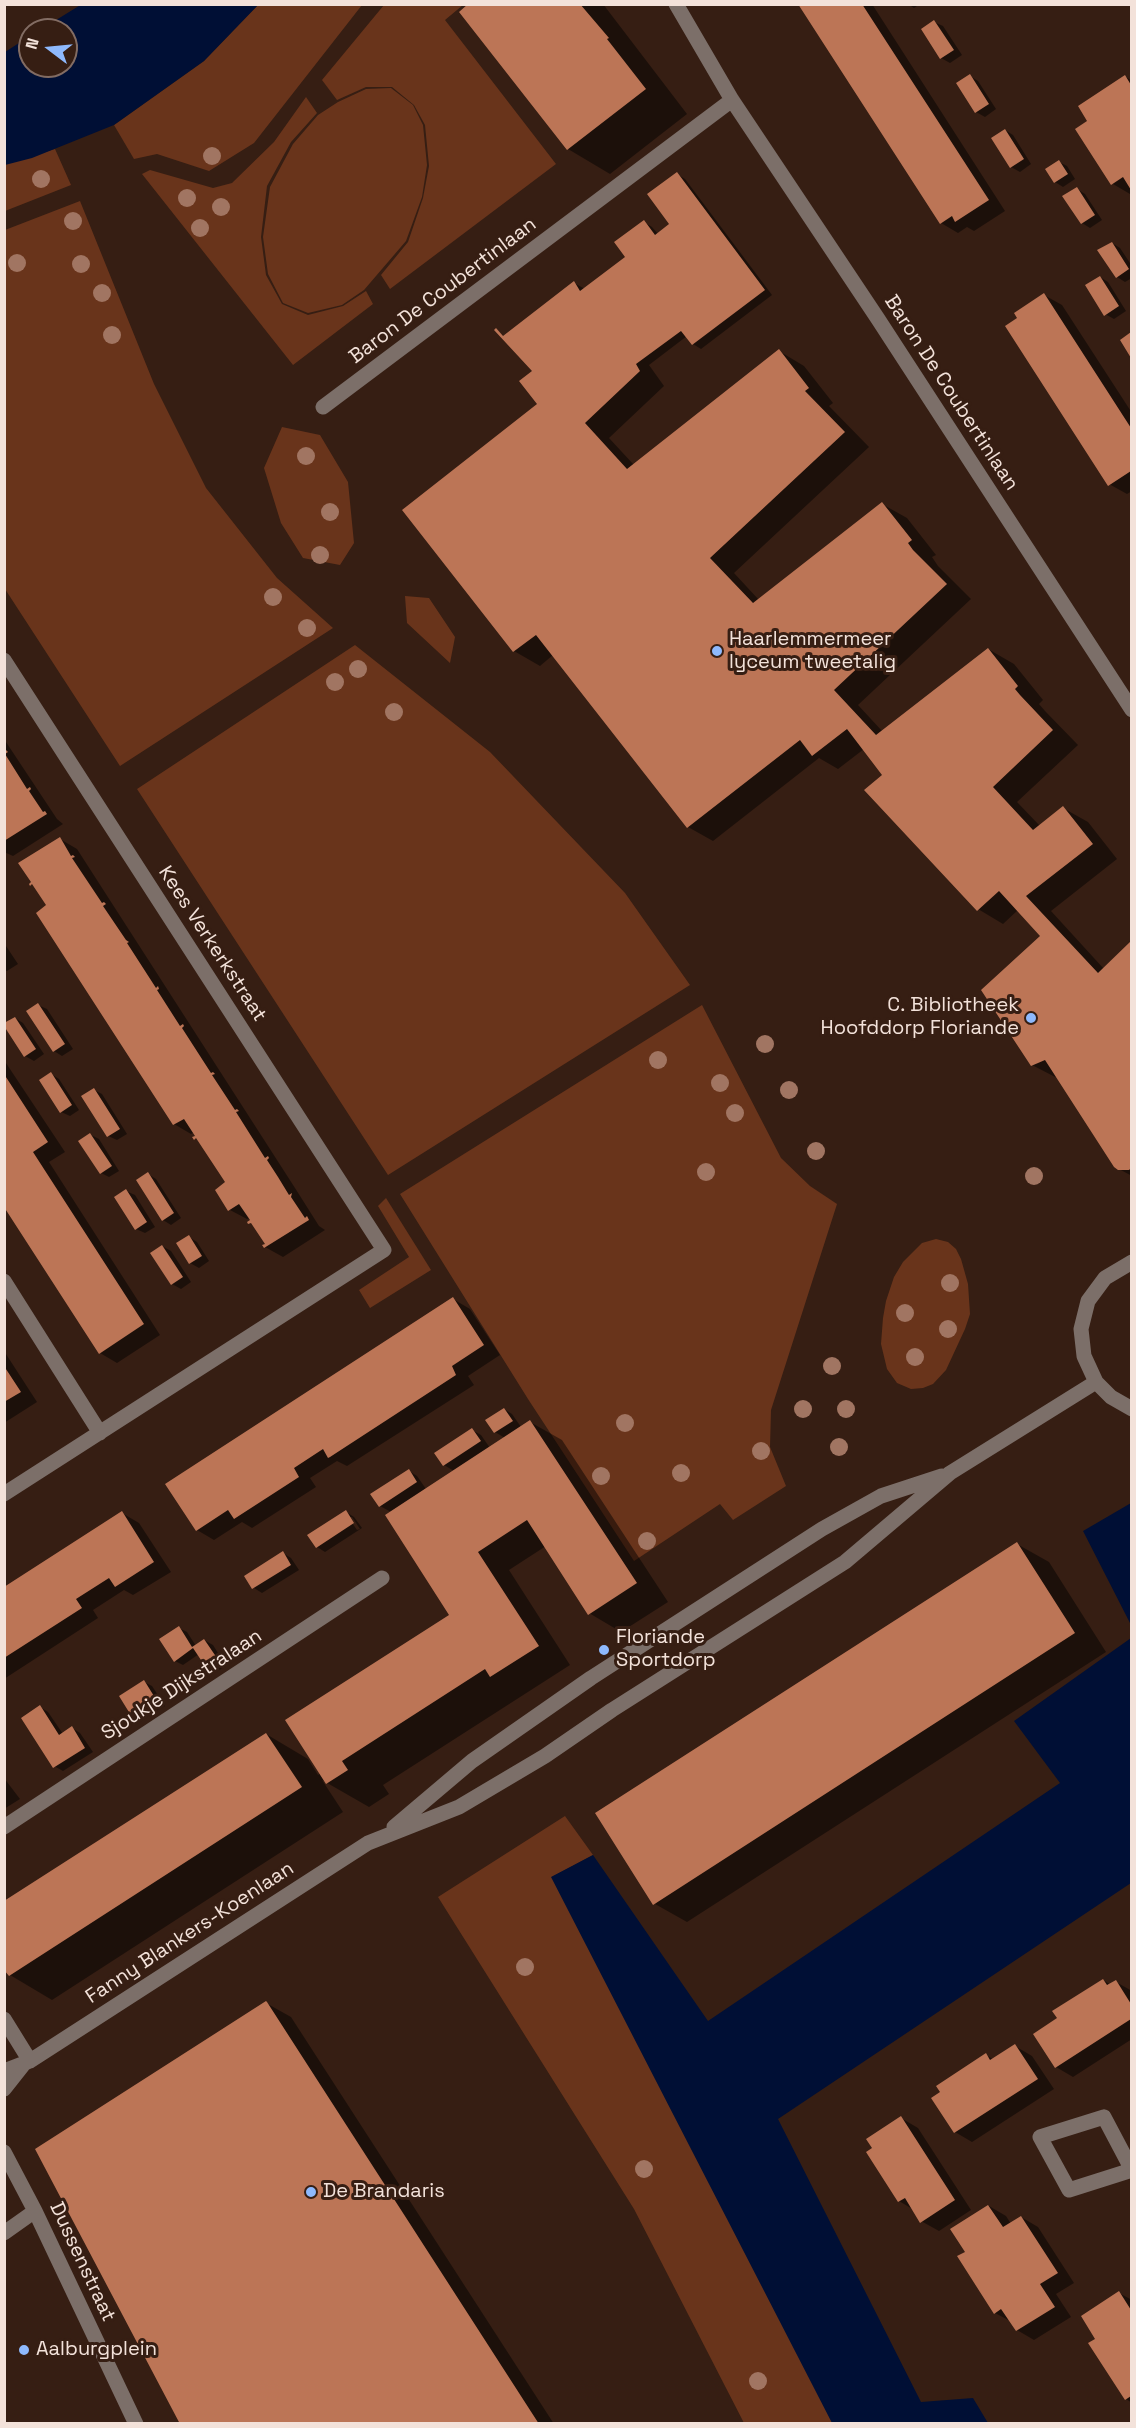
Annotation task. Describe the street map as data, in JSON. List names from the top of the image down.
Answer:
{
  "streets": {
    "street": [
      "Baron De Coubertinlaan",
      "Kees Verkerkstraat",
      "Sjoukje Dijkstralaan",
      "Fanny Blankers-Koenlaan",
      "Dussenstraat"
    ]
  },
  "places": [
    "Haarlemmermeer lyceum tweetalig",
    "C. Bibliotheek Hoofddorp Floriande",
    "Floriande Sportdorp",
    "De Brandaris",
    "Aalburgplein"
  ],
  "north": "left"
}
